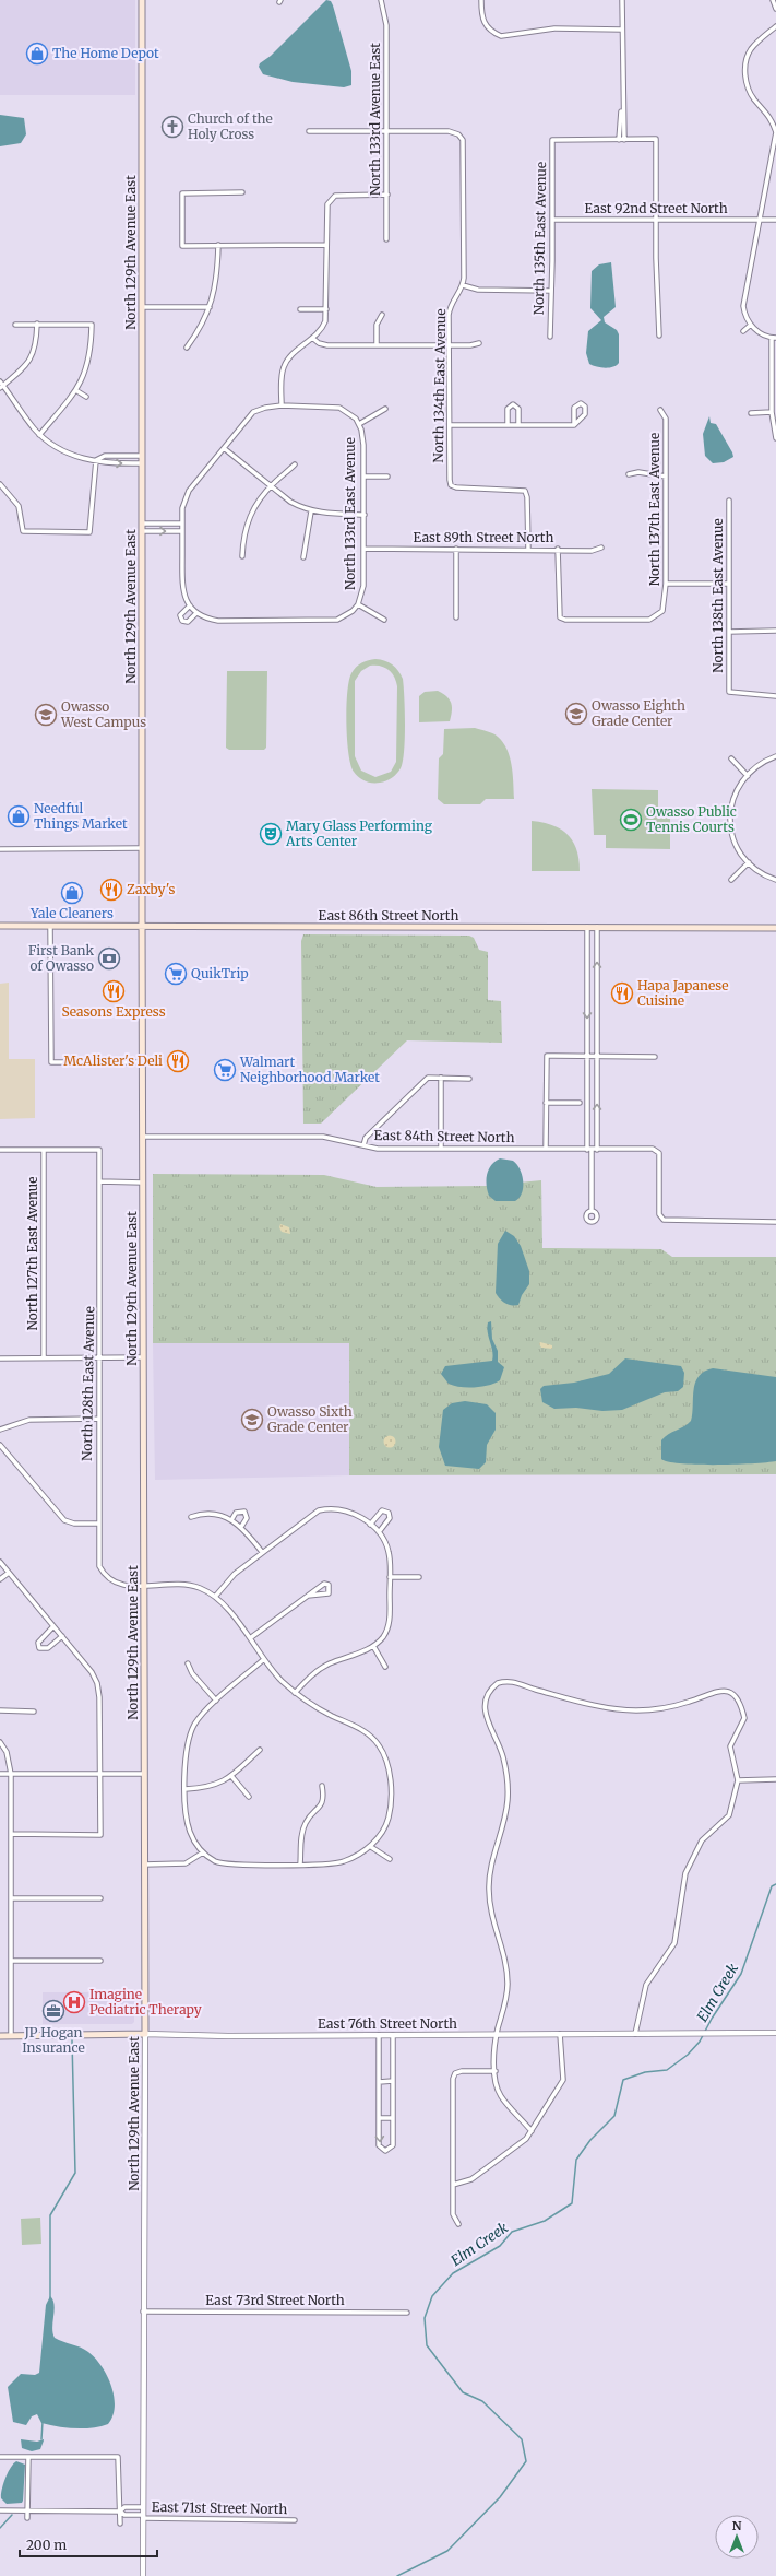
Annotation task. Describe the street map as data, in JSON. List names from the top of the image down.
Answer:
{
  "streets": {
    "main road": ["North 129th Avenue East", "East 86th Street North", "East 76th Street North"],
    "street": [
      "North 133rd Avenue East",
      "East 92nd Street North",
      "North 135th East Avenue",
      "North 134th East Avenue",
      "North 137th East Avenue",
      "North 133rd East Avenue",
      "East 89th Street North",
      "North 138th East Avenue",
      "East 84th Street North",
      "North 127th East Avenue",
      "North 128th East Avenue",
      "East 73rd Street North",
      "East 71st Street North"
    ]
  },
  "crossings": [
    ["East 92nd Street North", "North 135th East Avenue"],
    ["North 129th Avenue East", "East 86th Street North"],
    ["North 129th Avenue East", "East 84th Street North"],
    ["North 129th Avenue East", "North 128th East Avenue"],
    ["North 129th Avenue East", "East 76th Street North"],
    ["North 129th Avenue East", "East 73rd Street North"],
    ["North 129th Avenue East", "East 71st Street North"],
    ["North 134th East Avenue", "East 89th Street North"],
    ["North 137th East Avenue", "East 89th Street North"],
    ["North 133rd East Avenue", "East 89th Street North"],
    ["North 127th East Avenue", "North 128th East Avenue"]
  ],
  "water": ["Elm Creek"],
  "places": {
    "shop": ["The Home Depot", "Needful Things Market", "Yale Cleaners"],
    "church": ["Church of the Holy Cross"],
    "school or university": ["Owasso Eighth Grade Center", "Owasso West Campus", "Owasso Sixth Grade Center"],
    "sports": ["Owasso Public Tennis Courts"],
    "theatre": ["Mary Glass Performing Arts Center"],
    "restaurant": [
      "Zaxby's",
      "Seasons Express",
      "Hapa Japanese Cuisine",
      "McAlister's Deli"
    ],
    "bank": ["First Bank of Owasso"],
    "supermarket": ["QuikTrip", "Walmart Neighborhood Market"],
    "hospital": ["Imagine Pediatric Therapy"],
    "office": ["JP Hogan Insurance"]
  },
  "scale_bar": "200 m",
  "north": "top"
}
